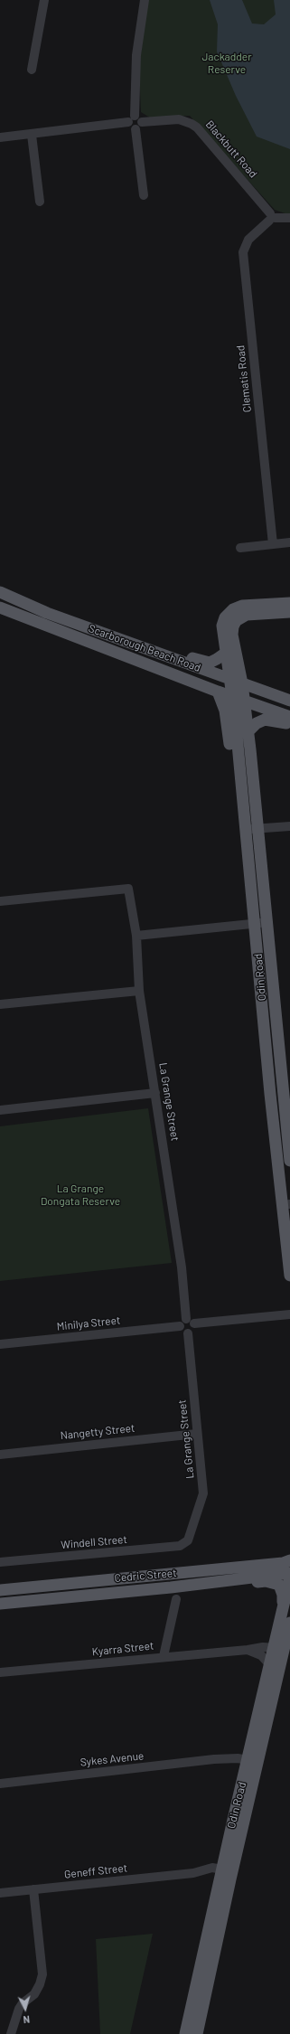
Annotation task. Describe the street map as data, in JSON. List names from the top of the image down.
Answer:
{
  "streets": {
    "main road": ["Scarborough Beach Road", "Odin Road", "Cedric Street"],
    "street": [
      "Blackbutt Road",
      "Clematis Road",
      "La Grange Street",
      "Minilya Street",
      "Nangetty Street",
      "Windell Street",
      "Kyarra Street",
      "Sykes Avenue",
      "Geneff Street"
    ]
  },
  "crossings": [
    ["Blackbutt Road", "Clematis Road"],
    ["Scarborough Beach Road", "Odin Road"],
    ["Odin Road", "Kyarra Street"],
    ["Odin Road", "Sykes Avenue"],
    ["Odin Road", "Geneff Street"],
    ["La Grange Street", "Minilya Street"],
    ["La Grange Street", "Nangetty Street"],
    ["La Grange Street", "Windell Street"]
  ],
  "parks": ["Jackadder Reserve", "La Grange Dongata Reserve"],
  "north": "bottom"
}
